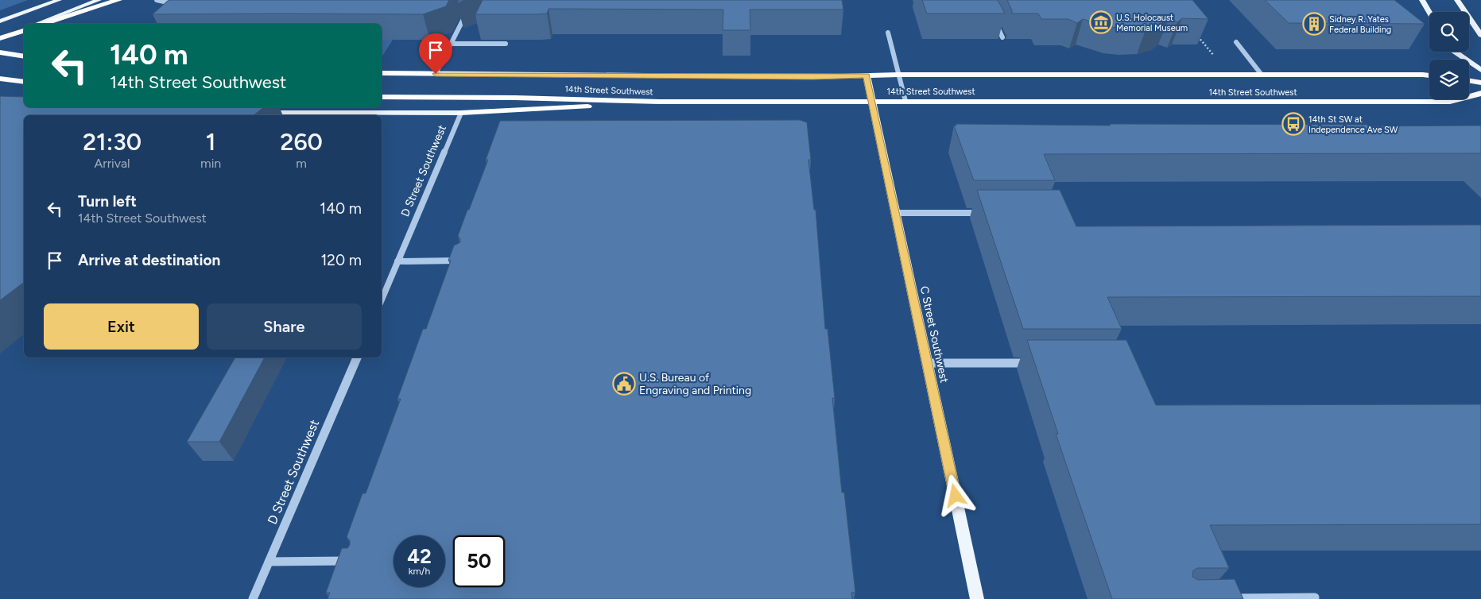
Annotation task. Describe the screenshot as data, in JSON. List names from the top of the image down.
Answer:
{
  "streets": {
    "highway": ["14th Street Southwest"],
    "main road": ["C Street Southwest"],
    "street": ["D Street Southwest"]
  },
  "crossings": [
    ["14th Street Southwest", "C Street Southwest"]
  ],
  "places": {
    "museum": ["U.S. Holocaust Memorial Museum"],
    "building": ["Sidney R. Yates Federal Building"],
    "bus stop": ["14th St SW at Independence Ave SW"],
    "public building": ["U.S. Bureau of Engraving and Printing"]
  },
  "page": {
    "turn": ["140 m", "14th Street Southwest"],
    "eta": [
      "21:30",
      "Arrival",
      "1",
      "min",
      "260",
      "m"
    ],
    "list": [
      {
        "name": "Turn left",
        "note": "14th Street Southwest",
        "value": "140 m"
      },
      {
        "name": "Arrive at destination",
        "value": "120 m"
      }
    ],
    "buttons": ["Exit", "Share"],
    "speed": "42 km/h",
    "limit": "50"
  }
}
